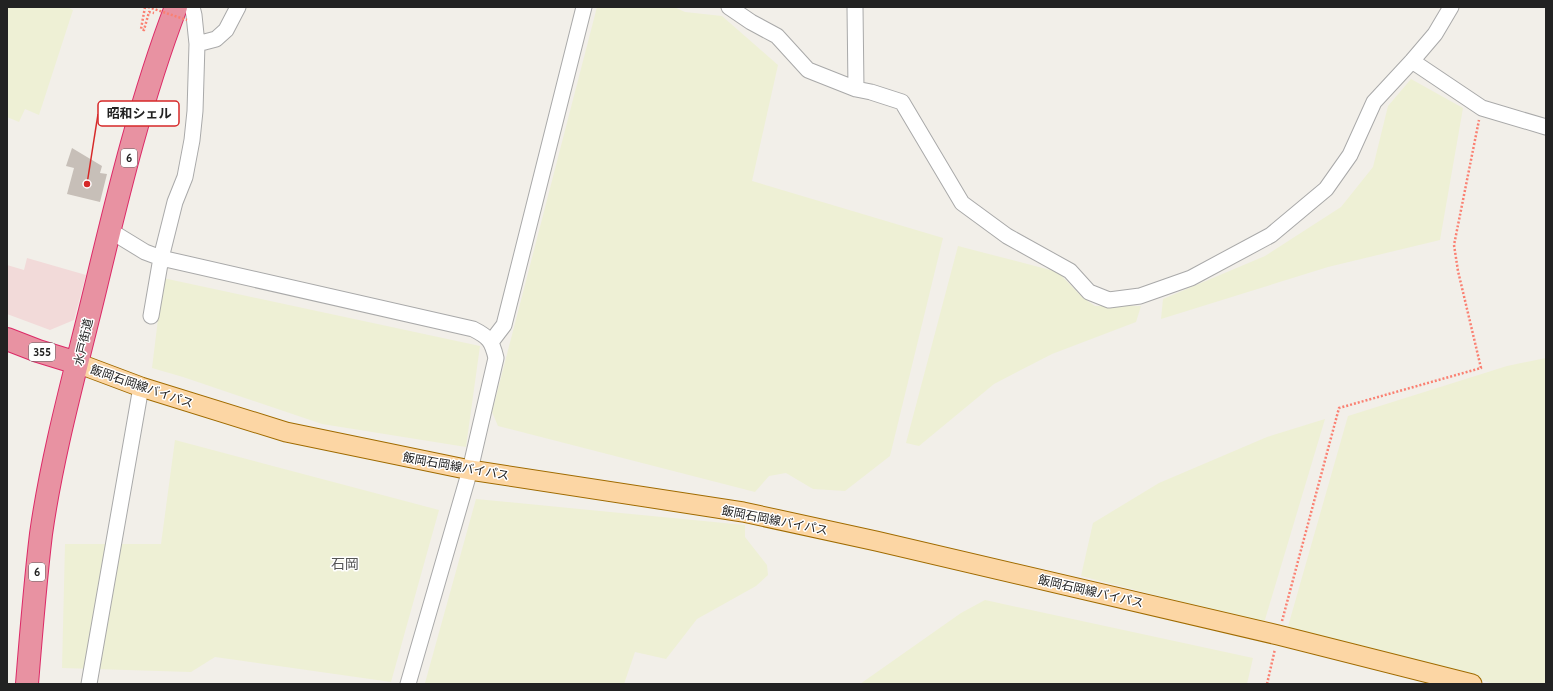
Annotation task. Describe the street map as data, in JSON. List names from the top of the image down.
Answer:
{
  "streets": {
    "highway": ["6", "水戸街道", "355"],
    "main road": ["飯岡石岡線バイパス"]
  },
  "crossings": [
    ["水戸街道", "355"],
    ["水戸街道", "飯岡石岡線バイパス"],
    ["355", "飯岡石岡線バイパス"]
  ],
  "districts": ["石岡"],
  "places": ["昭和シェル"]
}
